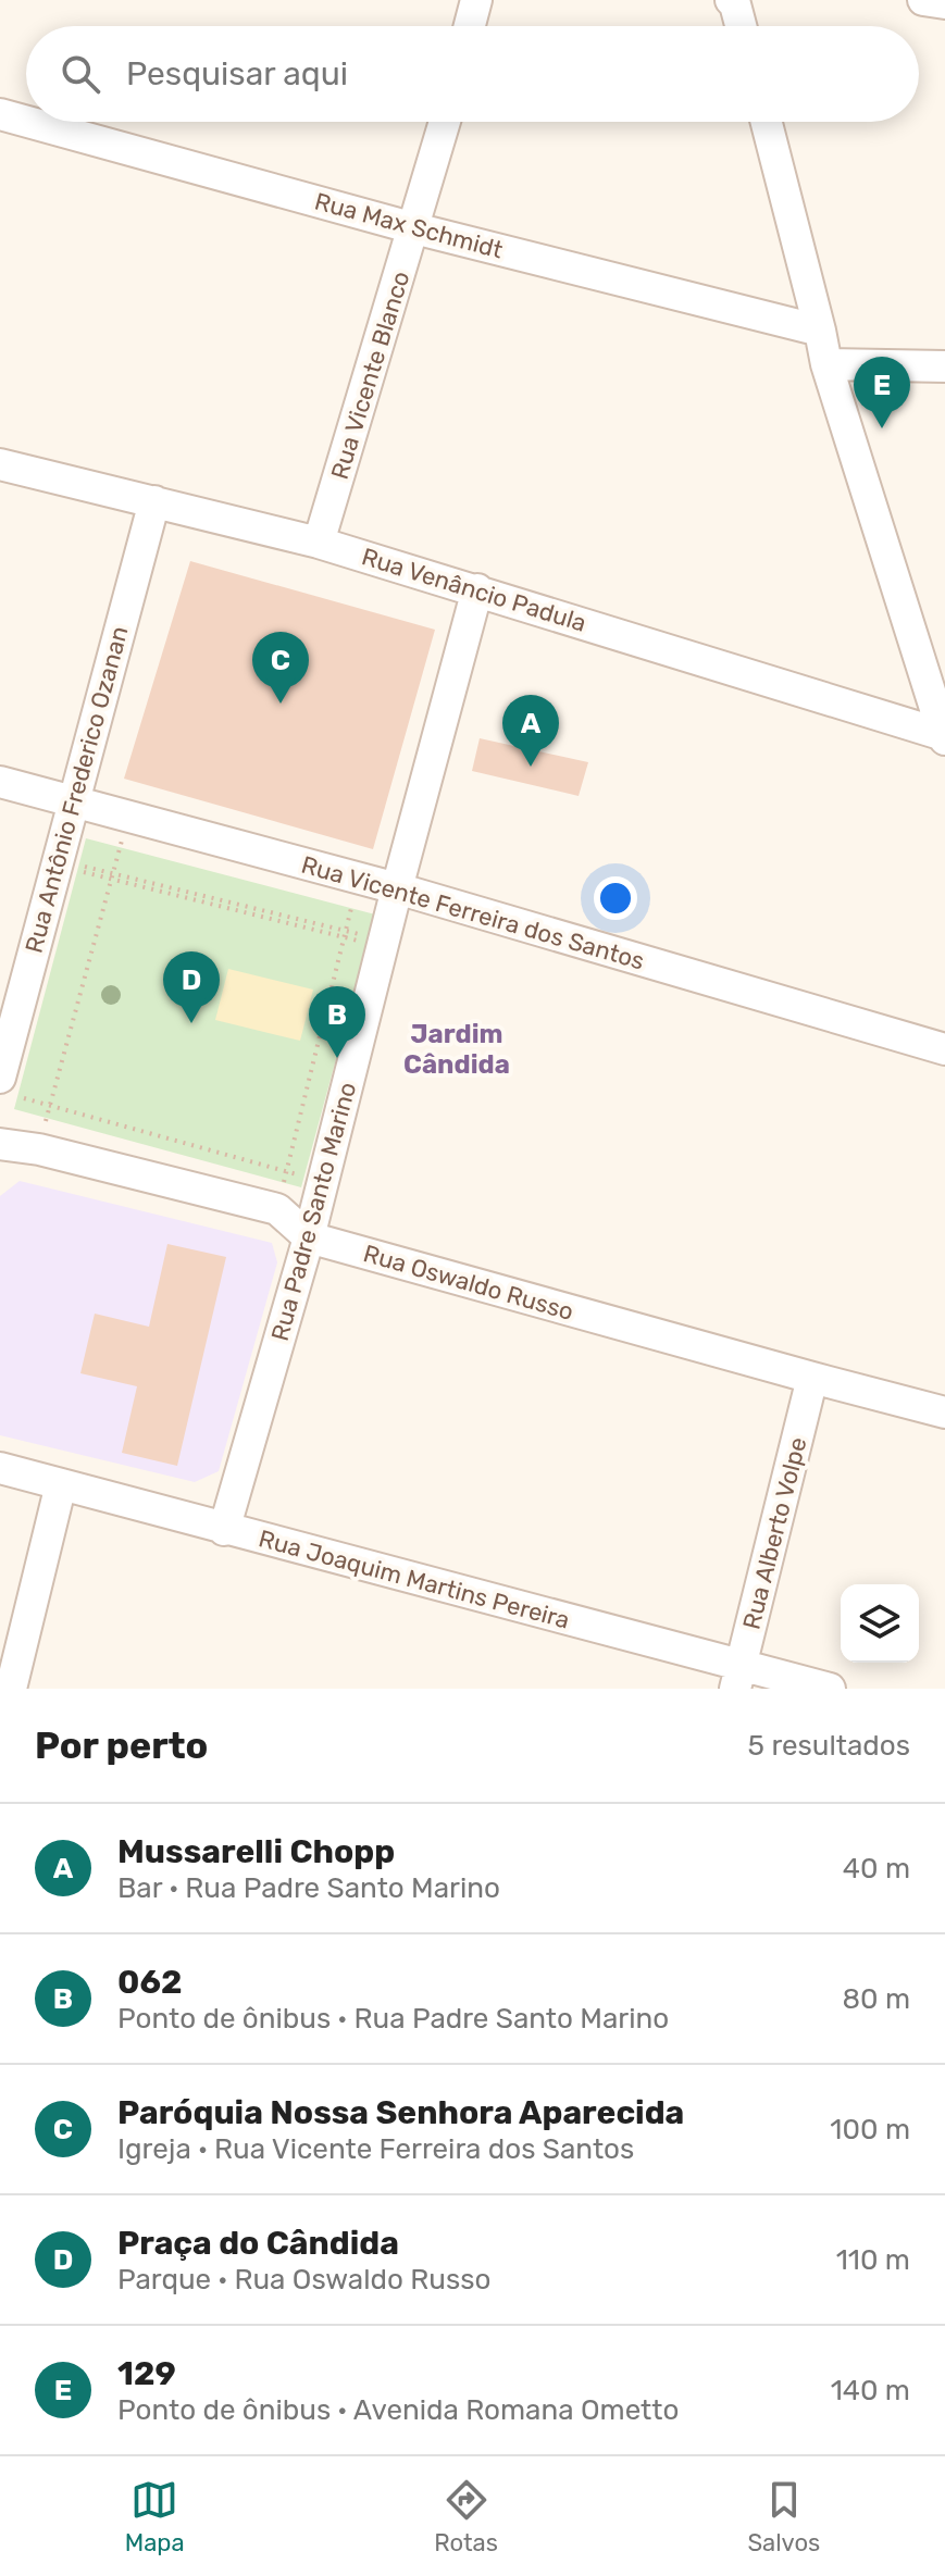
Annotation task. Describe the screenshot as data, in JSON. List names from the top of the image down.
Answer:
{
  "streets": {
    "street": [
      "Rua Max Schmidt",
      "Rua Vicente Blanco",
      "Rua Venâncio Padula",
      "Rua Antônio Frederico Ozanan",
      "Rua Vicente Ferreira dos Santos",
      "Rua Padre Santo Marino",
      "Rua Oswaldo Russo",
      "Rua Alberto Volpe",
      "Rua Joaquim Martins Pereira"
    ]
  },
  "crossings": [
    ["Rua Max Schmidt", "Rua Vicente Blanco"],
    ["Rua Vicente Blanco", "Rua Venâncio Padula"],
    ["Rua Venâncio Padula", "Rua Antônio Frederico Ozanan"],
    ["Rua Venâncio Padula", "Rua Padre Santo Marino"],
    ["Rua Antônio Frederico Ozanan", "Rua Vicente Ferreira dos Santos"],
    ["Rua Vicente Ferreira dos Santos", "Rua Padre Santo Marino"],
    ["Rua Padre Santo Marino", "Rua Oswaldo Russo"],
    ["Rua Padre Santo Marino", "Rua Joaquim Martins Pereira"],
    ["Rua Oswaldo Russo", "Rua Alberto Volpe"],
    ["Rua Alberto Volpe", "Rua Joaquim Martins Pereira"]
  ],
  "districts": ["Jardim Cândida"],
  "page": {
    "search": "Pesquisar aqui",
    "pins": [
      "E",
      "C",
      "A",
      "D",
      "B"
    ],
    "heading": ["Por perto", "5 resultados"],
    "list": [
      {
        "mark": "A",
        "name": "Mussarelli Chopp",
        "note": "Bar · Rua Padre Santo Marino",
        "value": "40 m"
      },
      {
        "mark": "B",
        "name": "062",
        "note": "Ponto de ônibus · Rua Padre Santo Marino",
        "value": "80 m"
      },
      {
        "mark": "C",
        "name": "Paróquia Nossa Senhora Aparecida",
        "note": "Igreja · Rua Vicente Ferreira dos Santos",
        "value": "100 m"
      },
      {
        "mark": "D",
        "name": "Praça do Cândida",
        "note": "Parque · Rua Oswaldo Russo",
        "value": "110 m"
      },
      {
        "mark": "E",
        "name": "129",
        "note": "Ponto de ônibus · Avenida Romana Ometto",
        "value": "140 m"
      }
    ],
    "nav": ["Mapa", "Rotas", "Salvos"]
  }
}
